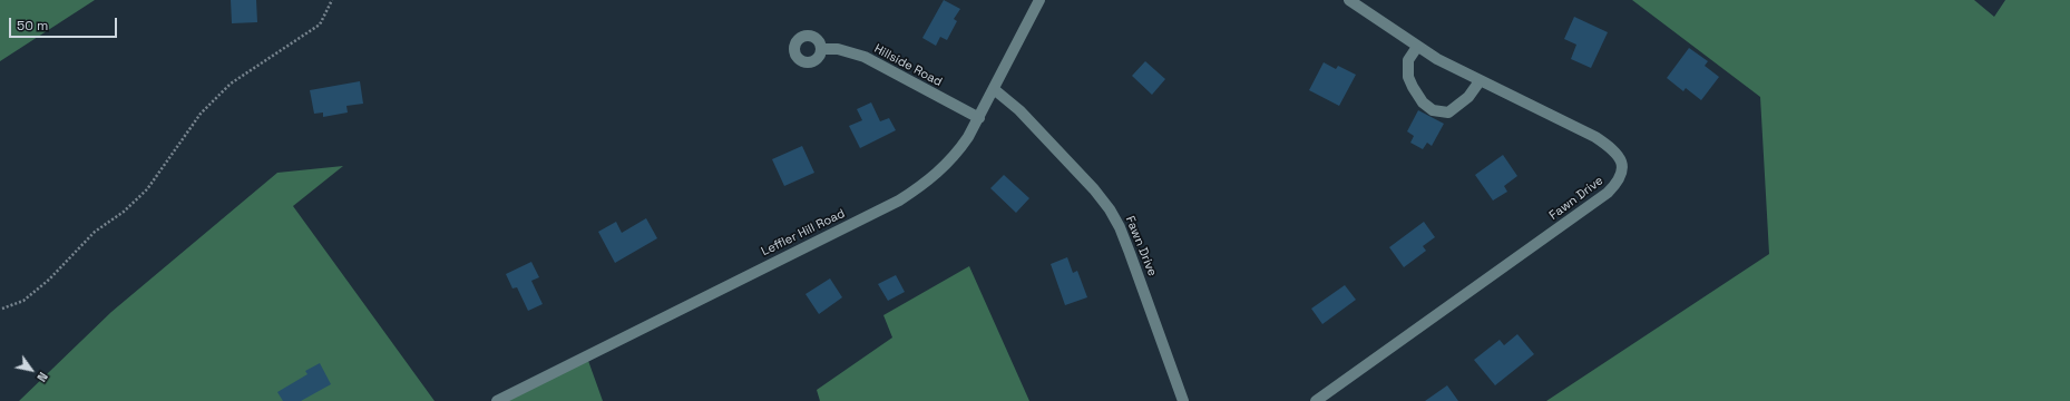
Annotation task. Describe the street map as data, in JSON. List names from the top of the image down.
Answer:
{
  "streets": {
    "street": ["Hillside Road", "Fawn Drive", "Leffler Hill Road"]
  },
  "crossings": [
    ["Hillside Road", "Leffler Hill Road"],
    ["Fawn Drive", "Leffler Hill Road"]
  ],
  "scale_bar": "50 m",
  "north": "bottom right"
}
